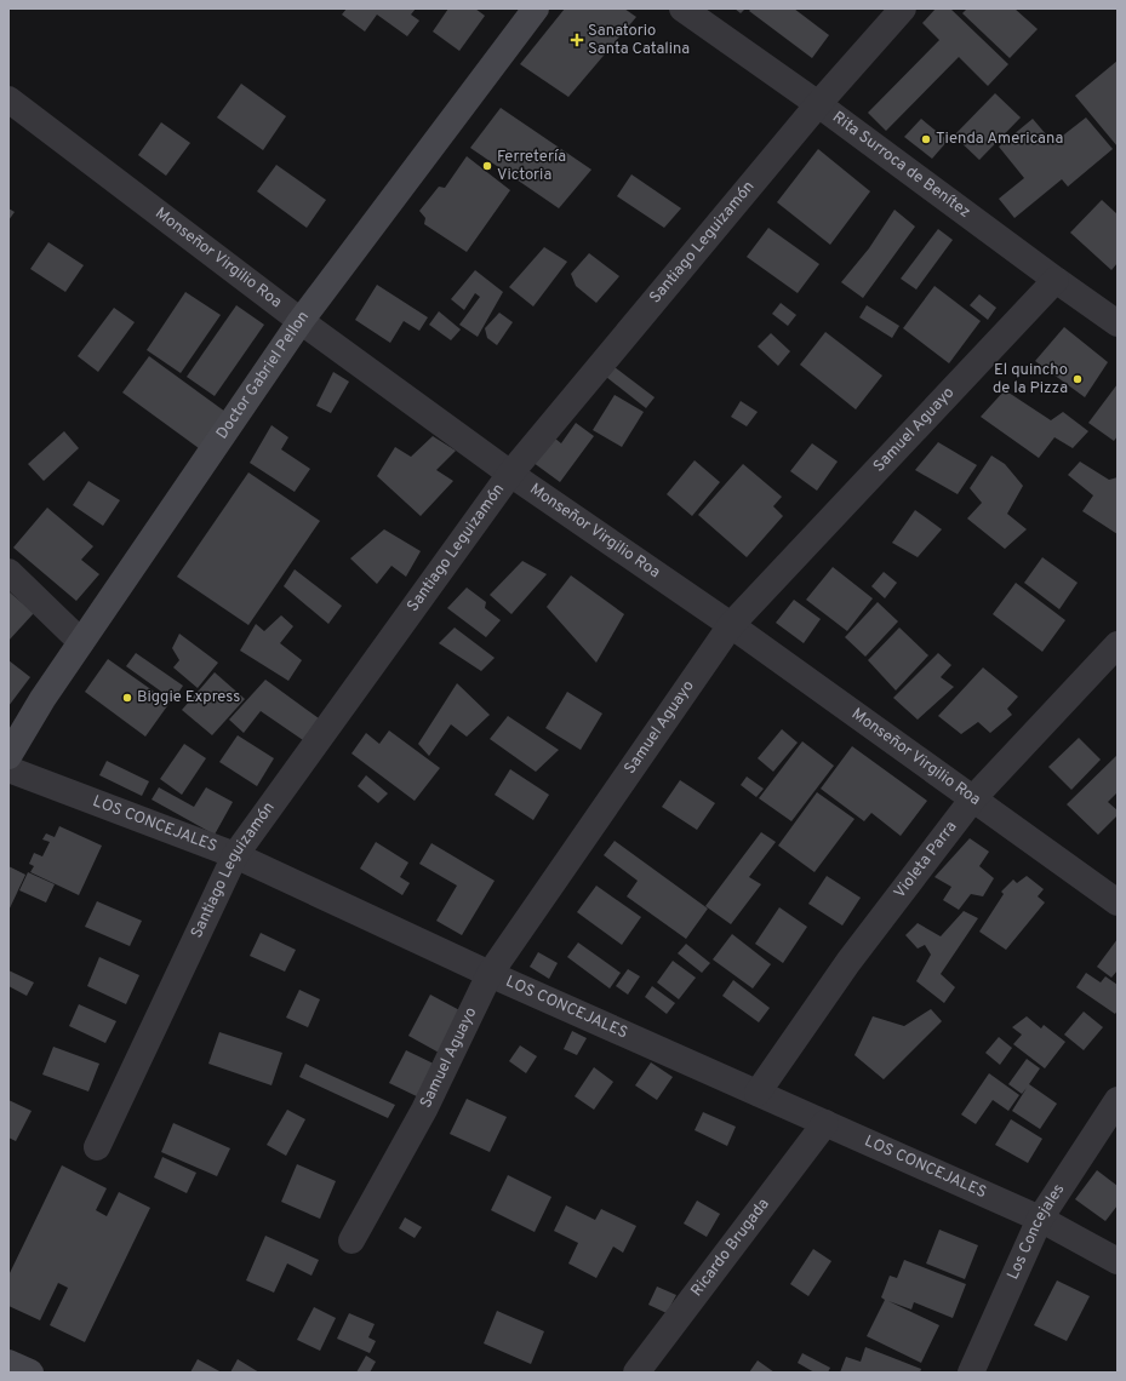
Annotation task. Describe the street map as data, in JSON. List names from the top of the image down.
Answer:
{
  "streets": {
    "street": [
      "Rita Surroca de Benítez",
      "Santiago Leguizamón",
      "Monseñor Virgilio Roa",
      "Doctor Gabriel Pellon",
      "Samuel Aguayo",
      "LOS CONCEJALES",
      "Violeta Parra",
      "Los Concejales",
      "Ricardo Brugada"
    ]
  },
  "crossings": [
    ["Rita Surroca de Benítez", "Santiago Leguizamón"],
    ["Rita Surroca de Benítez", "Samuel Aguayo"],
    ["Santiago Leguizamón", "Monseñor Virgilio Roa"],
    ["Santiago Leguizamón", "LOS CONCEJALES"],
    ["Monseñor Virgilio Roa", "Doctor Gabriel Pellon"],
    ["Monseñor Virgilio Roa", "Samuel Aguayo"],
    ["Monseñor Virgilio Roa", "Violeta Parra"],
    ["Samuel Aguayo", "LOS CONCEJALES"],
    ["LOS CONCEJALES", "Violeta Parra"],
    ["LOS CONCEJALES", "Los Concejales"],
    ["LOS CONCEJALES", "Ricardo Brugada"]
  ],
  "places": {
    "health": ["Sanatorio Santa Catalina"],
    "other": [
      "Tienda Americana",
      "Ferretería Victoria",
      "El quincho de la Pizza",
      "Biggie Express"
    ]
  }
}
